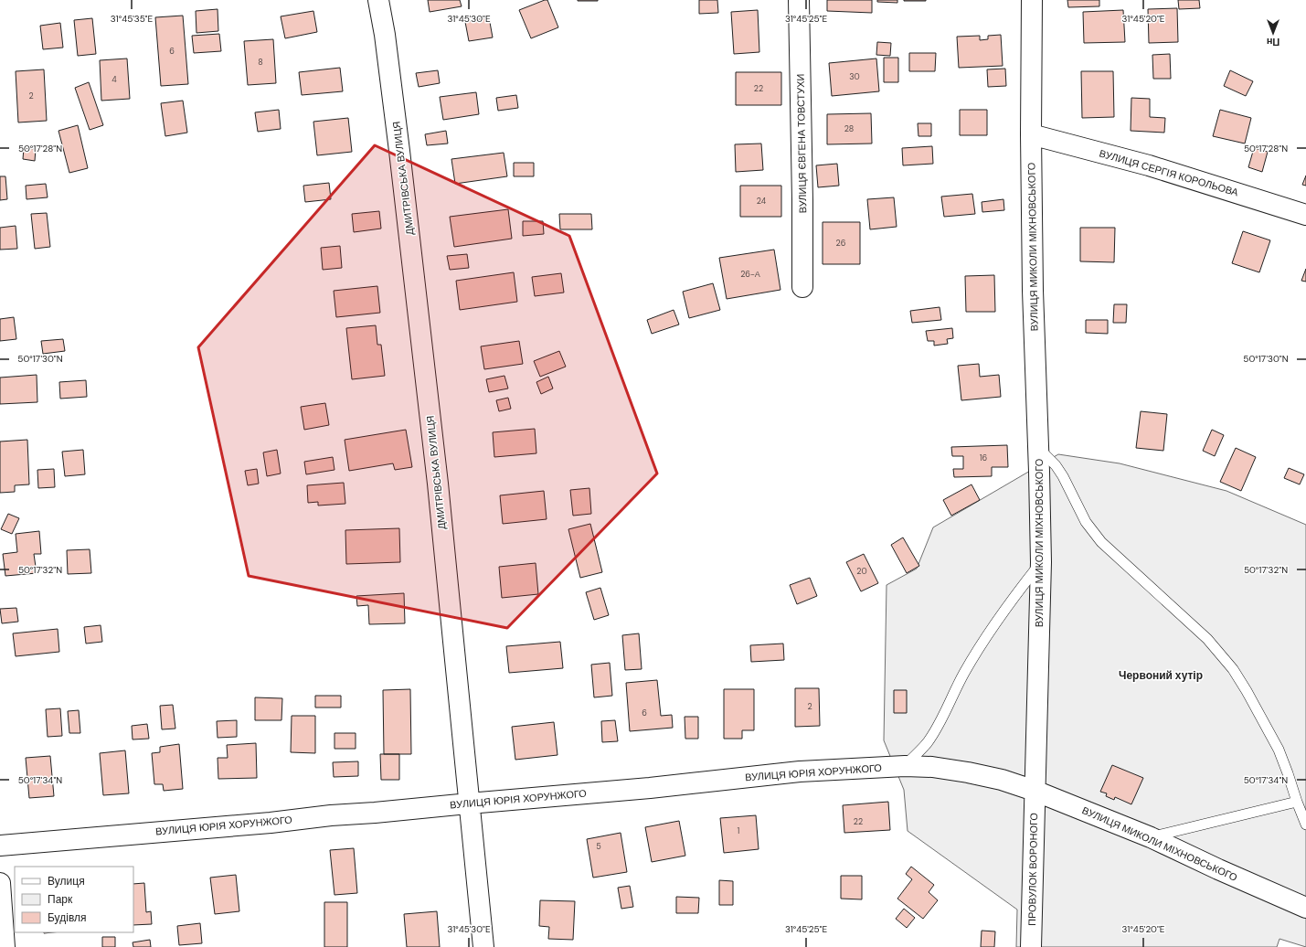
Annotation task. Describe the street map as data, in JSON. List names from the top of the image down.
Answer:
{
  "streets": {
    "street": [
      "ВУЛИЦЯ ЄВГЕНА ТОВСТУХИ",
      "ВУЛИЦЯ СЕРГІЯ КОРОЛЬОВА",
      "ДМИТРІВСЬКА ВУЛИЦЯ",
      "ВУЛИЦЯ МИКОЛИ МІХНОВСЬКОГО",
      "ВУЛИЦЯ ЮРІЯ ХОРУНЖОГО",
      "ПРОВУЛОК ВОРОНОГО"
    ]
  },
  "crossings": [
    ["ВУЛИЦЯ СЕРГІЯ КОРОЛЬОВА", "ВУЛИЦЯ МИКОЛИ МІХНОВСЬКОГО"],
    ["ДМИТРІВСЬКА ВУЛИЦЯ", "ВУЛИЦЯ ЮРІЯ ХОРУНЖОГО"],
    ["ВУЛИЦЯ МИКОЛИ МІХНОВСЬКОГО", "ВУЛИЦЯ ЮРІЯ ХОРУНЖОГО"],
    ["ВУЛИЦЯ МИКОЛИ МІХНОВСЬКОГО", "ПРОВУЛОК ВОРОНОГО"],
    ["ВУЛИЦЯ ЮРІЯ ХОРУНЖОГО", "ПРОВУЛОК ВОРОНОГО"]
  ],
  "districts": ["Червоний хутір"],
  "house_numbers": [
    "6",
    "8",
    "30",
    "4",
    "22",
    "2",
    "28",
    "24",
    "26",
    "26-А",
    "16",
    "20",
    "2",
    "6",
    "22",
    "1",
    "5"
  ],
  "legend": ["Вулиця", "Парк", "Будівля"],
  "north": "bottom",
  "coordinates": [
    "31°45'35\"E",
    "31°45'30\"E",
    "31°45'25\"E",
    "31°45'20\"E",
    "50°17'28\"N",
    "50°17'30\"N",
    "50°17'32\"N",
    "50°17'34\"N"
  ]
}
